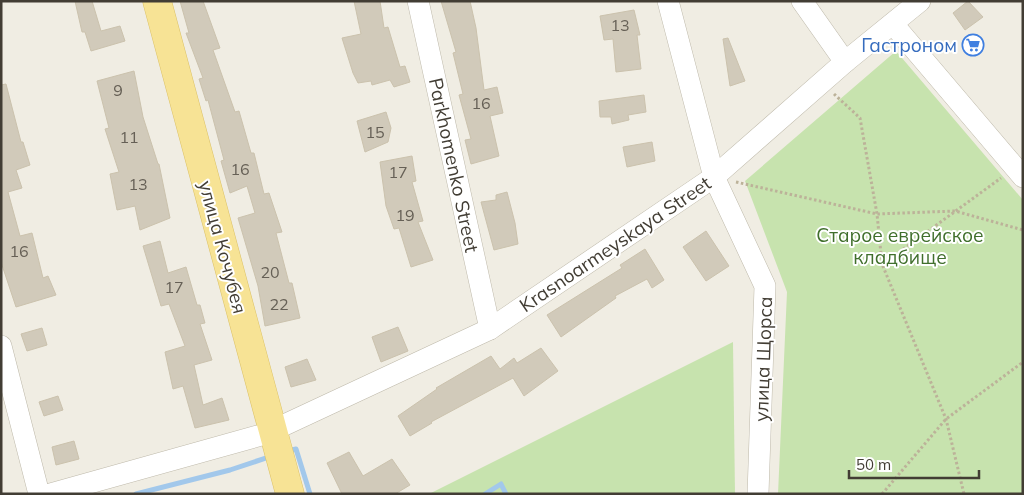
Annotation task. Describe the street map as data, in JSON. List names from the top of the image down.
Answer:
{
  "streets": {
    "main road": ["улица Кочубея"],
    "street": ["Parkhomenko Street", "Krasnoarmeyskaya Street", "улица Щорса"]
  },
  "crossings": [
    ["Parkhomenko Street", "Krasnoarmeyskaya Street"],
    ["Krasnoarmeyskaya Street", "улица Кочубея"],
    ["Krasnoarmeyskaya Street", "улица Щорса"]
  ],
  "parks": ["Старое еврейское кладбище"],
  "places": {
    "supermarket": ["Гастроном"]
  },
  "house_numbers": [
    "13",
    "9",
    "16",
    "15",
    "11",
    "16",
    "17",
    "13",
    "19",
    "16",
    "20",
    "17",
    "22"
  ],
  "scale_bar": "50 m"
}
